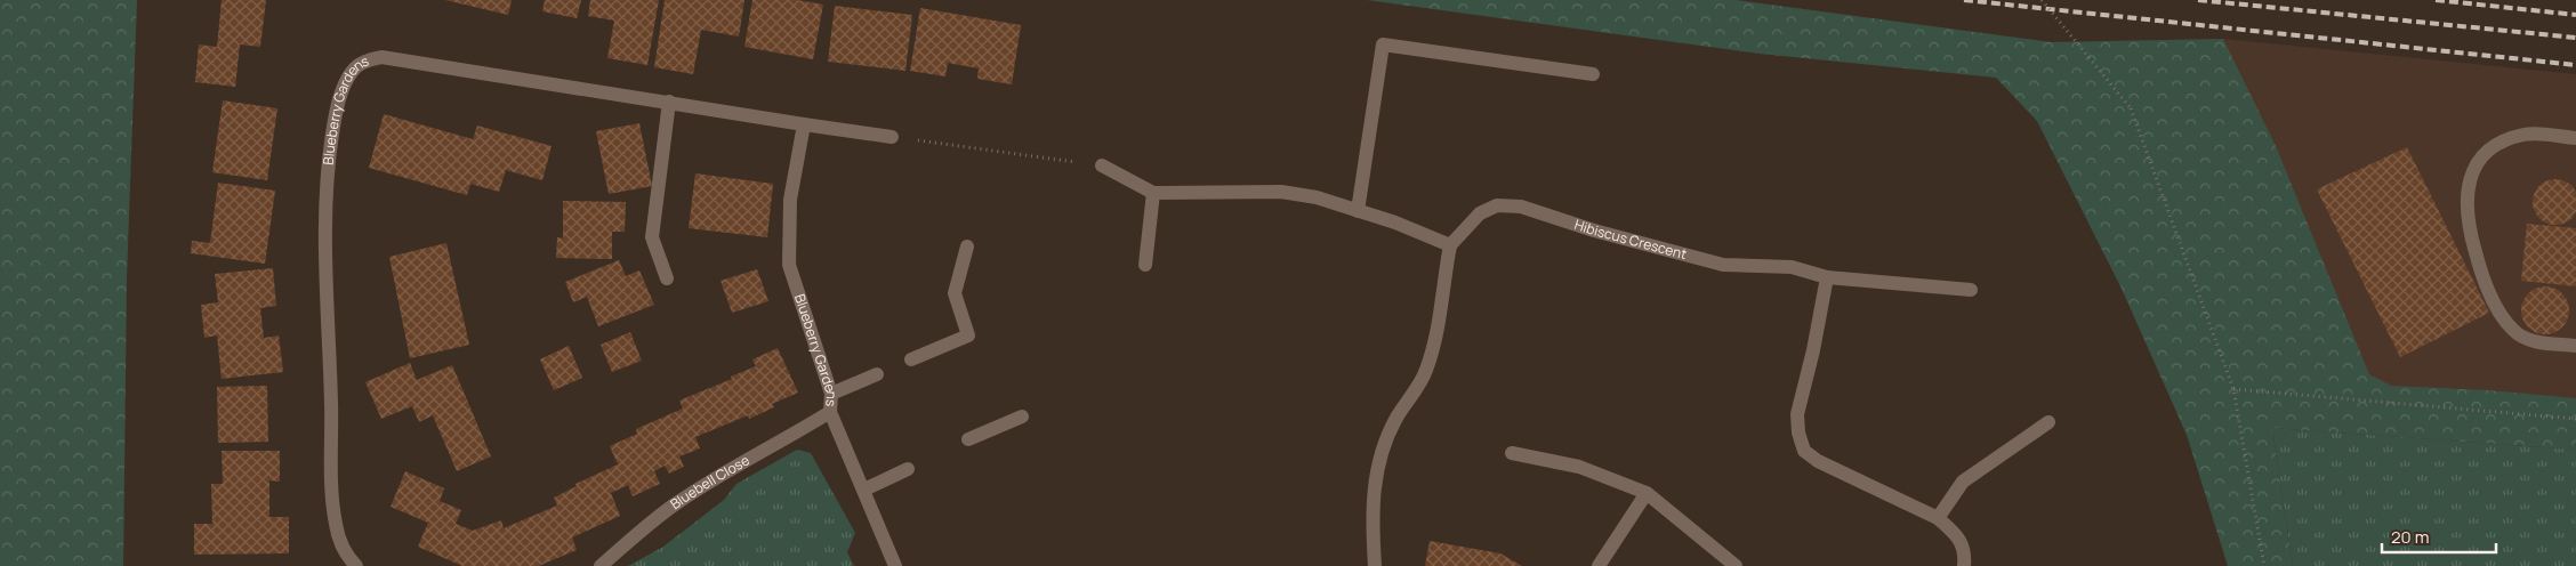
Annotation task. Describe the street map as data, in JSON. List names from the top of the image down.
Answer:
{
  "streets": {
    "street": ["Blueberry Gardens", "Hibiscus Crescent", "Bluebell Close"]
  },
  "crossings": [
    ["Blueberry Gardens", "Bluebell Close"]
  ],
  "scale_bar": "20 m"
}
